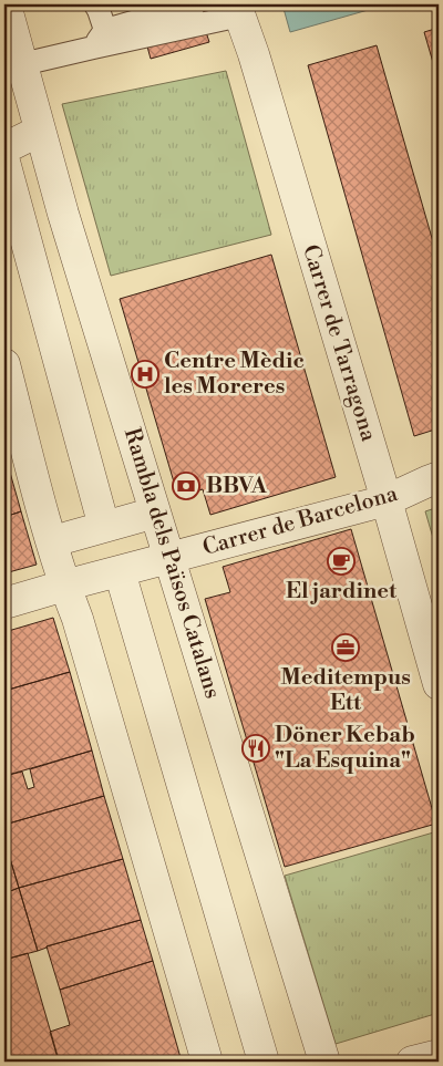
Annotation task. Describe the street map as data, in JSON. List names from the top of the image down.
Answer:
{
  "streets": {
    "street": ["Carrer de Tarragona", "Carrer de Barcelona", "Rambla dels Països Catalans"]
  },
  "crossings": [
    ["Carrer de Tarragona", "Carrer de Barcelona"],
    ["Carrer de Barcelona", "Rambla dels Països Catalans"]
  ],
  "places": {
    "hospital": ["Centre Mèdic les Moreres"],
    "bank": ["BBVA"],
    "cafe": ["El jardinet"],
    "office": ["Meditempus Ett"],
    "restaurant": ["Döner Kebab \"La Esquina\""]
  }
}
